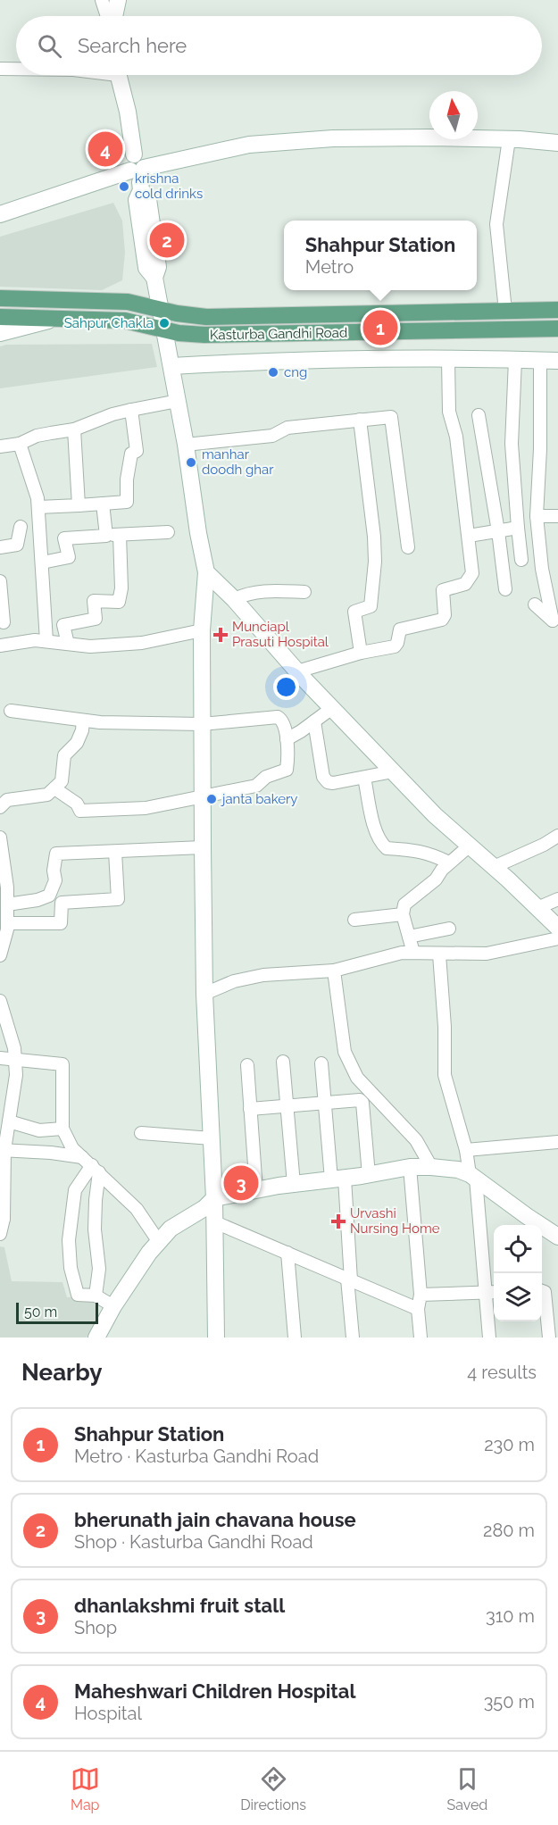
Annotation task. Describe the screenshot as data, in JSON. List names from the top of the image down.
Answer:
{
  "streets": {
    "main road": ["Kasturba Gandhi Road"]
  },
  "places": {
    "other": [
      "krishna cold drinks",
      "Sahpur Chakla",
      "cng",
      "manhar doodh ghar",
      "janta bakery"
    ],
    "health": ["Munciapl Prasuti Hospital", "Urvashi Nursing Home"]
  },
  "scale_bar": "50 m",
  "north": "top",
  "page": {
    "search": "Search here",
    "pins": [
      "4",
      "2",
      "1",
      "3"
    ],
    "popup": ["Shahpur Station", "Metro"],
    "scale": "50 m",
    "heading": ["Nearby", "4 results"],
    "list": [
      {
        "mark": "1",
        "name": "Shahpur Station",
        "note": "Metro · Kasturba Gandhi Road",
        "value": "230 m"
      },
      {
        "mark": "2",
        "name": "bherunath jain chavana house",
        "note": "Shop · Kasturba Gandhi Road",
        "value": "280 m"
      },
      {
        "mark": "3",
        "name": "dhanlakshmi fruit stall",
        "note": "Shop",
        "value": "310 m"
      },
      {
        "mark": "4",
        "name": "Maheshwari Children Hospital",
        "note": "Hospital",
        "value": "350 m"
      }
    ],
    "nav": ["Map", "Directions", "Saved"]
  }
}
